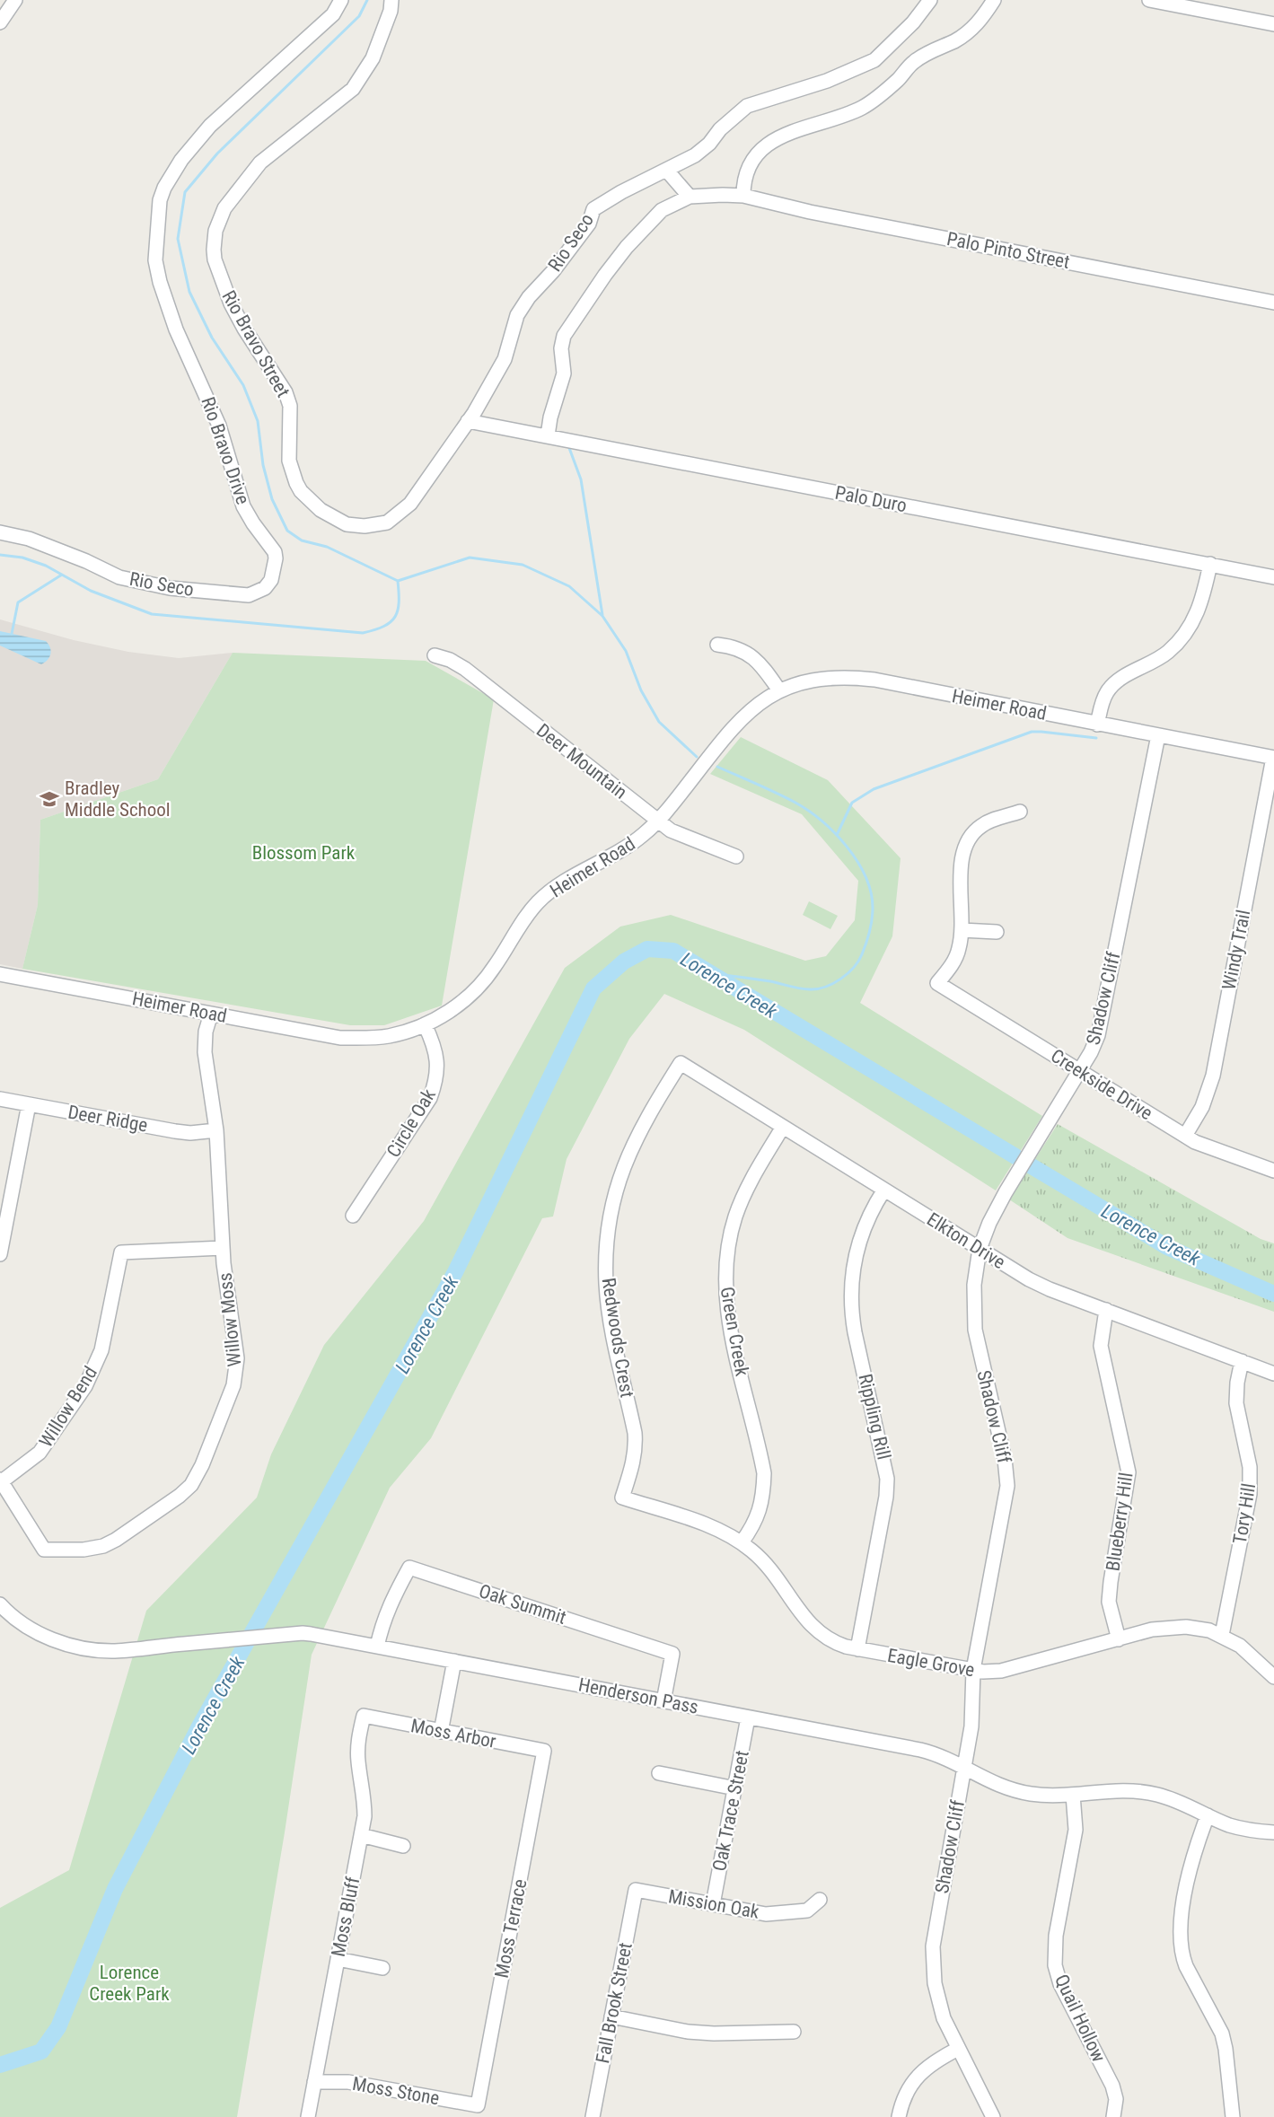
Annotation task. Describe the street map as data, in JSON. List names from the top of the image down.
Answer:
{
  "streets": {
    "street": [
      "Rio Seco",
      "Palo Pinto Street",
      "Rio Bravo Street",
      "Rio Bravo Drive",
      "Palo Duro",
      "Heimer Road",
      "Deer Mountain",
      "Windy Trail",
      "Shadow Cliff",
      "Creekside Drive",
      "Deer Ridge",
      "Circle Oak",
      "Elkton Drive",
      "Willow Moss",
      "Green Creek",
      "Redwoods Crest",
      "Willow Bend",
      "Rippling Rill",
      "Tory Hill",
      "Blueberry Hill",
      "Oak Summit",
      "Eagle Grove",
      "Henderson Pass",
      "Moss Arbor",
      "Oak Trace Street",
      "Mission Oak",
      "Moss Bluff",
      "Moss Terrace",
      "Fall Brook Street",
      "Quail Hollow",
      "Moss Stone"
    ]
  },
  "crossings": [
    ["Rio Seco", "Rio Bravo Street"],
    ["Rio Seco", "Rio Bravo Drive"],
    ["Rio Seco", "Palo Duro"],
    ["Heimer Road", "Deer Mountain"],
    ["Heimer Road", "Windy Trail"],
    ["Heimer Road", "Shadow Cliff"],
    ["Heimer Road", "Circle Oak"],
    ["Heimer Road", "Willow Moss"],
    ["Windy Trail", "Creekside Drive"],
    ["Shadow Cliff", "Creekside Drive"],
    ["Shadow Cliff", "Elkton Drive"],
    ["Shadow Cliff", "Eagle Grove"],
    ["Shadow Cliff", "Henderson Pass"],
    ["Deer Ridge", "Willow Moss"],
    ["Elkton Drive", "Green Creek"],
    ["Elkton Drive", "Redwoods Crest"],
    ["Elkton Drive", "Rippling Rill"],
    ["Elkton Drive", "Tory Hill"],
    ["Elkton Drive", "Blueberry Hill"],
    ["Willow Moss", "Willow Bend"],
    ["Green Creek", "Eagle Grove"],
    ["Redwoods Crest", "Eagle Grove"],
    ["Rippling Rill", "Eagle Grove"],
    ["Tory Hill", "Eagle Grove"],
    ["Blueberry Hill", "Eagle Grove"],
    ["Oak Summit", "Henderson Pass"],
    ["Henderson Pass", "Oak Trace Street"],
    ["Henderson Pass", "Quail Hollow"],
    ["Moss Arbor", "Moss Bluff"],
    ["Moss Arbor", "Moss Terrace"],
    ["Oak Trace Street", "Mission Oak"],
    ["Mission Oak", "Fall Brook Street"],
    ["Moss Bluff", "Moss Stone"],
    ["Moss Terrace", "Moss Stone"]
  ],
  "water": ["Lorence Creek"],
  "parks": ["Blossom Park", "Lorence Creek Park"],
  "places": {
    "school or university": ["Bradley Middle School"]
  }
}
